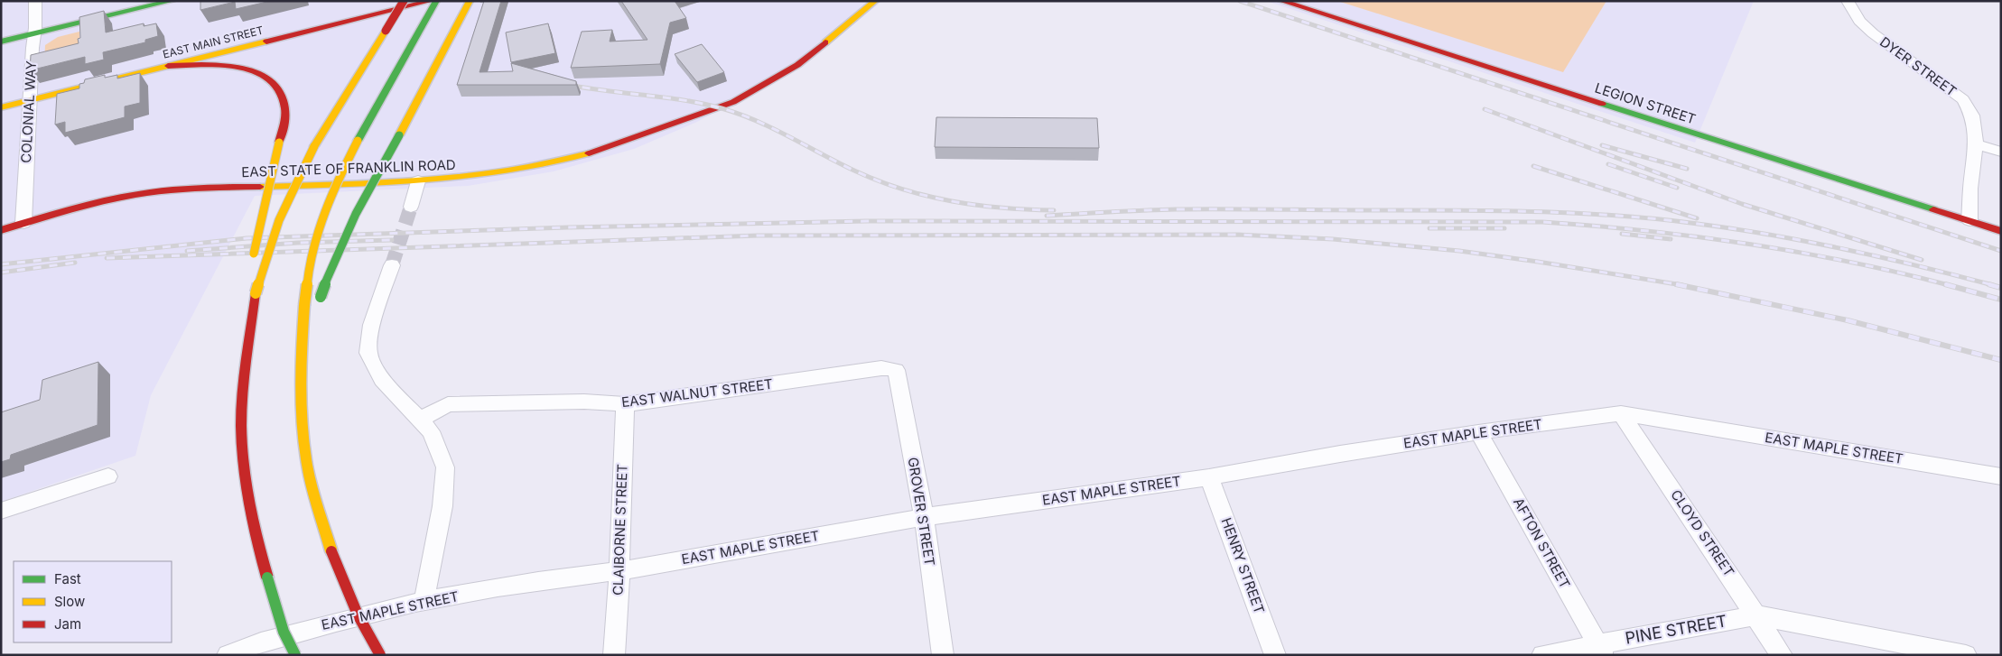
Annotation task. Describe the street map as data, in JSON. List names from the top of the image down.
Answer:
{
  "streets": {
    "main road": ["EAST MAIN STREET", "LEGION STREET", "EAST STATE OF FRANKLIN ROAD"],
    "street": [
      "DYER STREET",
      "COLONIAL WAY",
      "EAST WALNUT STREET",
      "EAST MAPLE STREET",
      "GROVER STREET",
      "CLAIBORNE STREET",
      "CLOYD STREET",
      "AFTON STREET",
      "HENRY STREET",
      "PINE STREET"
    ]
  },
  "crossings": [
    ["EAST MAIN STREET", "COLONIAL WAY"],
    ["DYER STREET", "LEGION STREET"],
    ["COLONIAL WAY", "EAST STATE OF FRANKLIN ROAD"],
    ["EAST WALNUT STREET", "GROVER STREET"],
    ["EAST WALNUT STREET", "CLAIBORNE STREET"],
    ["EAST MAPLE STREET", "GROVER STREET"],
    ["EAST MAPLE STREET", "CLAIBORNE STREET"],
    ["EAST MAPLE STREET", "CLOYD STREET"],
    ["EAST MAPLE STREET", "AFTON STREET"],
    ["EAST MAPLE STREET", "HENRY STREET"],
    ["CLOYD STREET", "PINE STREET"],
    ["AFTON STREET", "PINE STREET"]
  ],
  "legend": ["Fast", "Slow", "Jam"]
}
